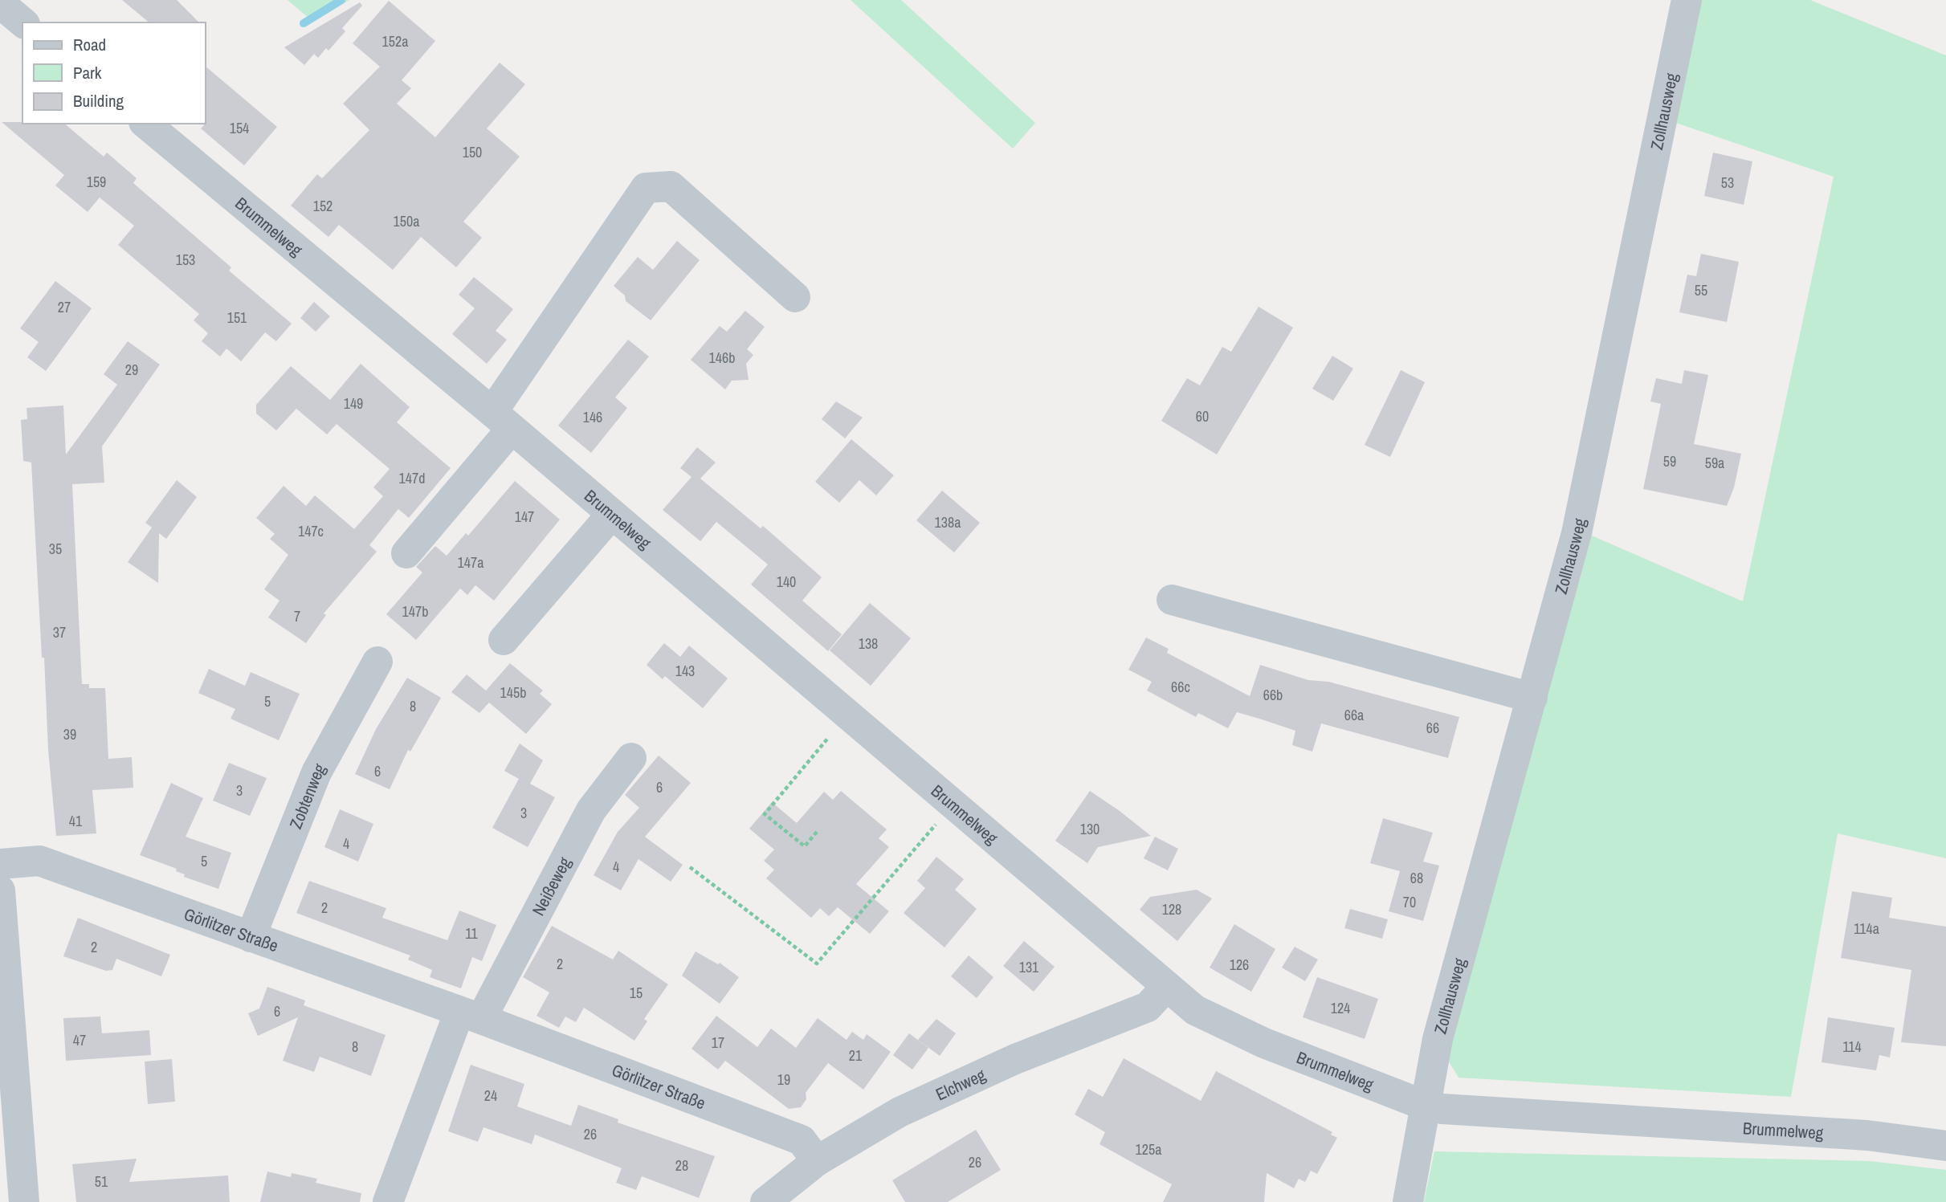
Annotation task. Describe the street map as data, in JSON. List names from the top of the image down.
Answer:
{
  "streets": {
    "street": [
      "Zollhausweg",
      "Brummelweg",
      "Zobtenweg",
      "Neißeweg",
      "Görlitzer Straße",
      "Elchweg"
    ]
  },
  "crossings": [
    ["Zollhausweg", "Brummelweg"],
    ["Brummelweg", "Elchweg"],
    ["Zobtenweg", "Görlitzer Straße"],
    ["Neißeweg", "Görlitzer Straße"],
    ["Görlitzer Straße", "Elchweg"]
  ],
  "house_numbers": [
    "152a",
    "154",
    "150",
    "159",
    "53",
    "152",
    "150a",
    "153",
    "55",
    "27",
    "151",
    "146b",
    "29",
    "149",
    "60",
    "146",
    "59",
    "59a",
    "147d",
    "147",
    "138a",
    "147c",
    "35",
    "147a",
    "140",
    "147b",
    "7",
    "37",
    "138",
    "143",
    "66c",
    "145b",
    "66b",
    "5",
    "8",
    "66a",
    "66",
    "39",
    "6",
    "6",
    "3",
    "3",
    "41",
    "130",
    "4",
    "5",
    "4",
    "68",
    "70",
    "2",
    "128",
    "114a",
    "11",
    "2",
    "2",
    "126",
    "131",
    "15",
    "124",
    "6",
    "47",
    "17",
    "8",
    "114",
    "21",
    "19",
    "24",
    "26",
    "125a",
    "26",
    "28",
    "51"
  ],
  "legend": ["Road", "Park", "Building"]
}
